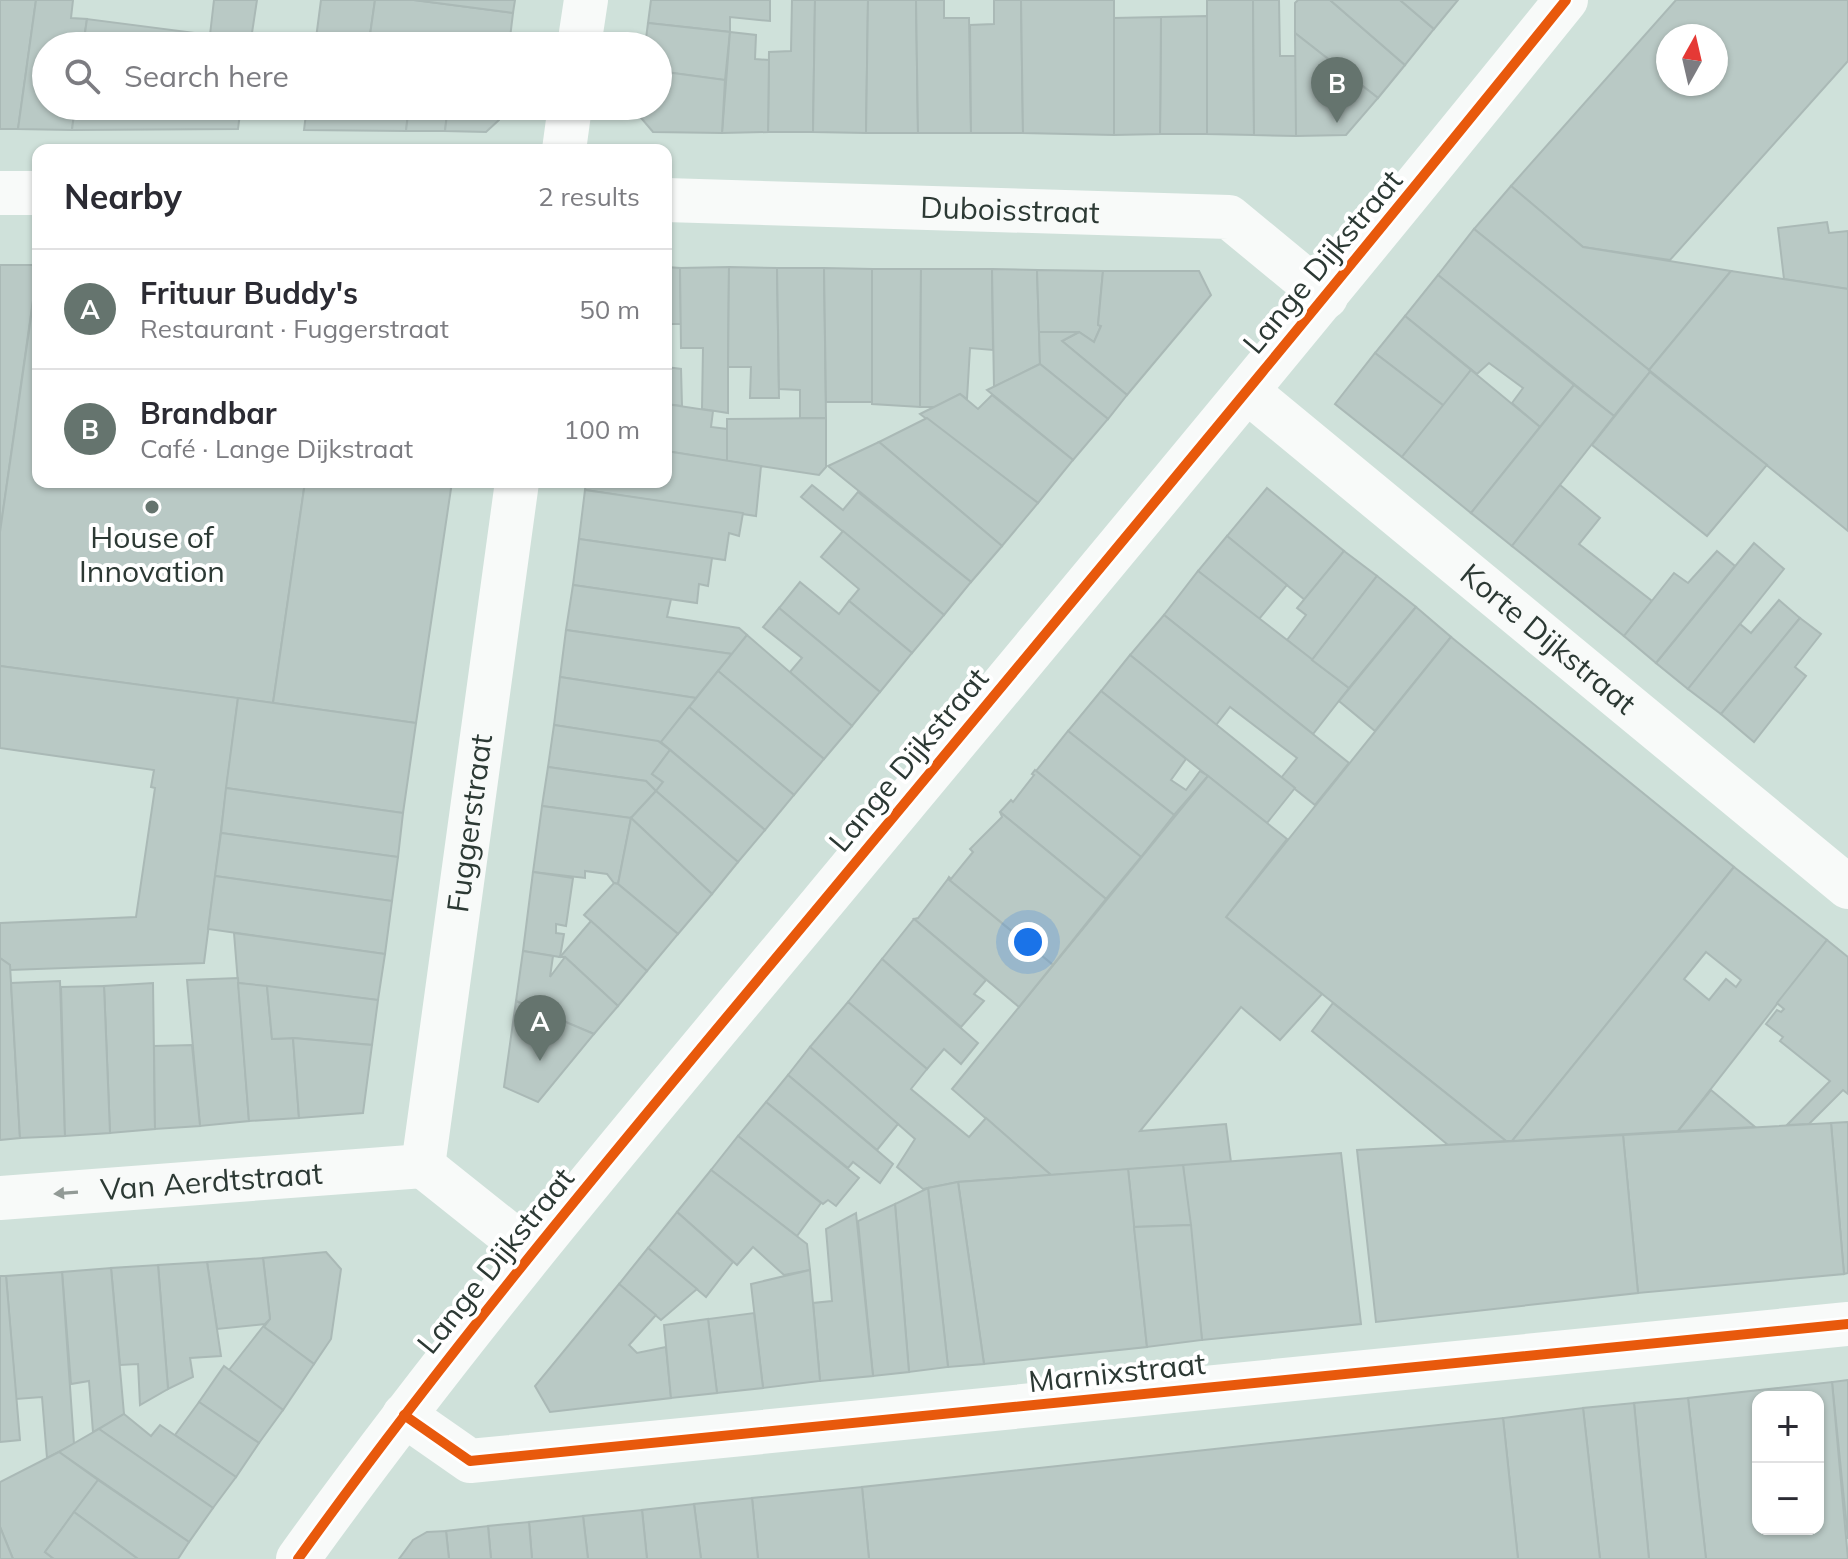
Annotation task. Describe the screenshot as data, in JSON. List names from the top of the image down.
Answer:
{
  "streets": {
    "street": [
      "Duboisstraat",
      "Lange Dijkstraat",
      "Korte Dijkstraat",
      "Fuggerstraat",
      "Van Aerdtstraat",
      "Marnixstraat"
    ]
  },
  "crossings": [
    ["Duboisstraat", "Lange Dijkstraat"],
    ["Lange Dijkstraat", "Korte Dijkstraat"],
    ["Lange Dijkstraat", "Fuggerstraat"],
    ["Lange Dijkstraat", "Van Aerdtstraat"],
    ["Lange Dijkstraat", "Marnixstraat"],
    ["Fuggerstraat", "Van Aerdtstraat"]
  ],
  "one_way": ["Van Aerdtstraat"],
  "places": ["House of Innovation"],
  "north": "top",
  "page": {
    "search": "Search here",
    "pins": ["B", "A"],
    "heading": ["Nearby", "2 results"],
    "list": [
      {
        "mark": "A",
        "name": "Frituur Buddy's",
        "note": "Restaurant · Fuggerstraat",
        "value": "50 m"
      },
      {
        "mark": "B",
        "name": "Brandbar",
        "note": "Café · Lange Dijkstraat",
        "value": "100 m"
      }
    ],
    "map_buttons": ["+", "−"]
  }
}
